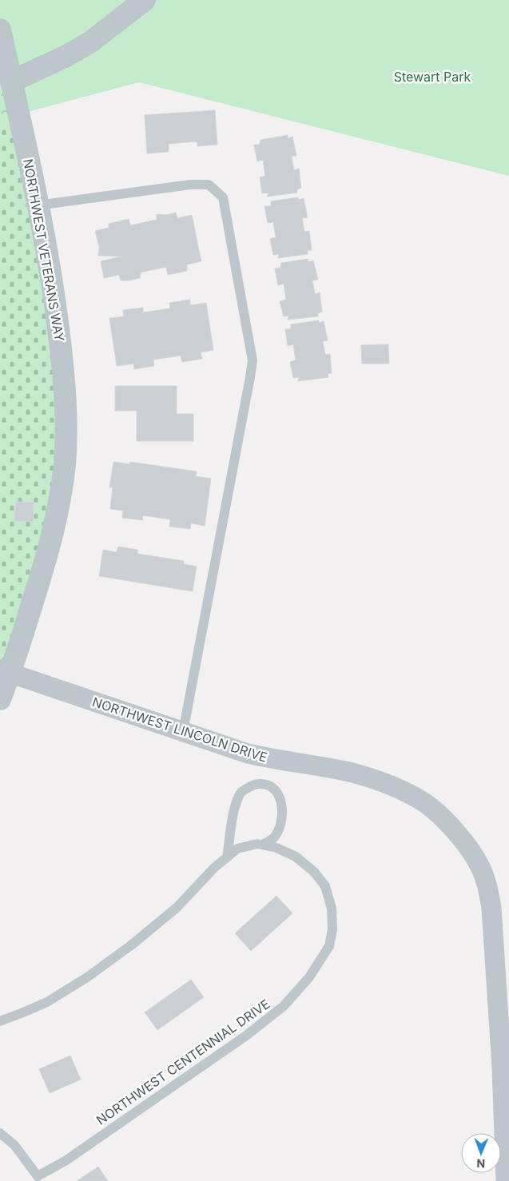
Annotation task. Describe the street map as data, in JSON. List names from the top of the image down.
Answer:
{
  "streets": {
    "street": ["NORTHWEST VETERANS WAY", "NORTHWEST LINCOLN DRIVE"],
    "lane": ["NORTHWEST CENTENNIAL DRIVE"]
  },
  "crossings": [
    ["NORTHWEST VETERANS WAY", "NORTHWEST LINCOLN DRIVE"]
  ],
  "parks": ["Stewart Park"],
  "north": "bottom"
}
